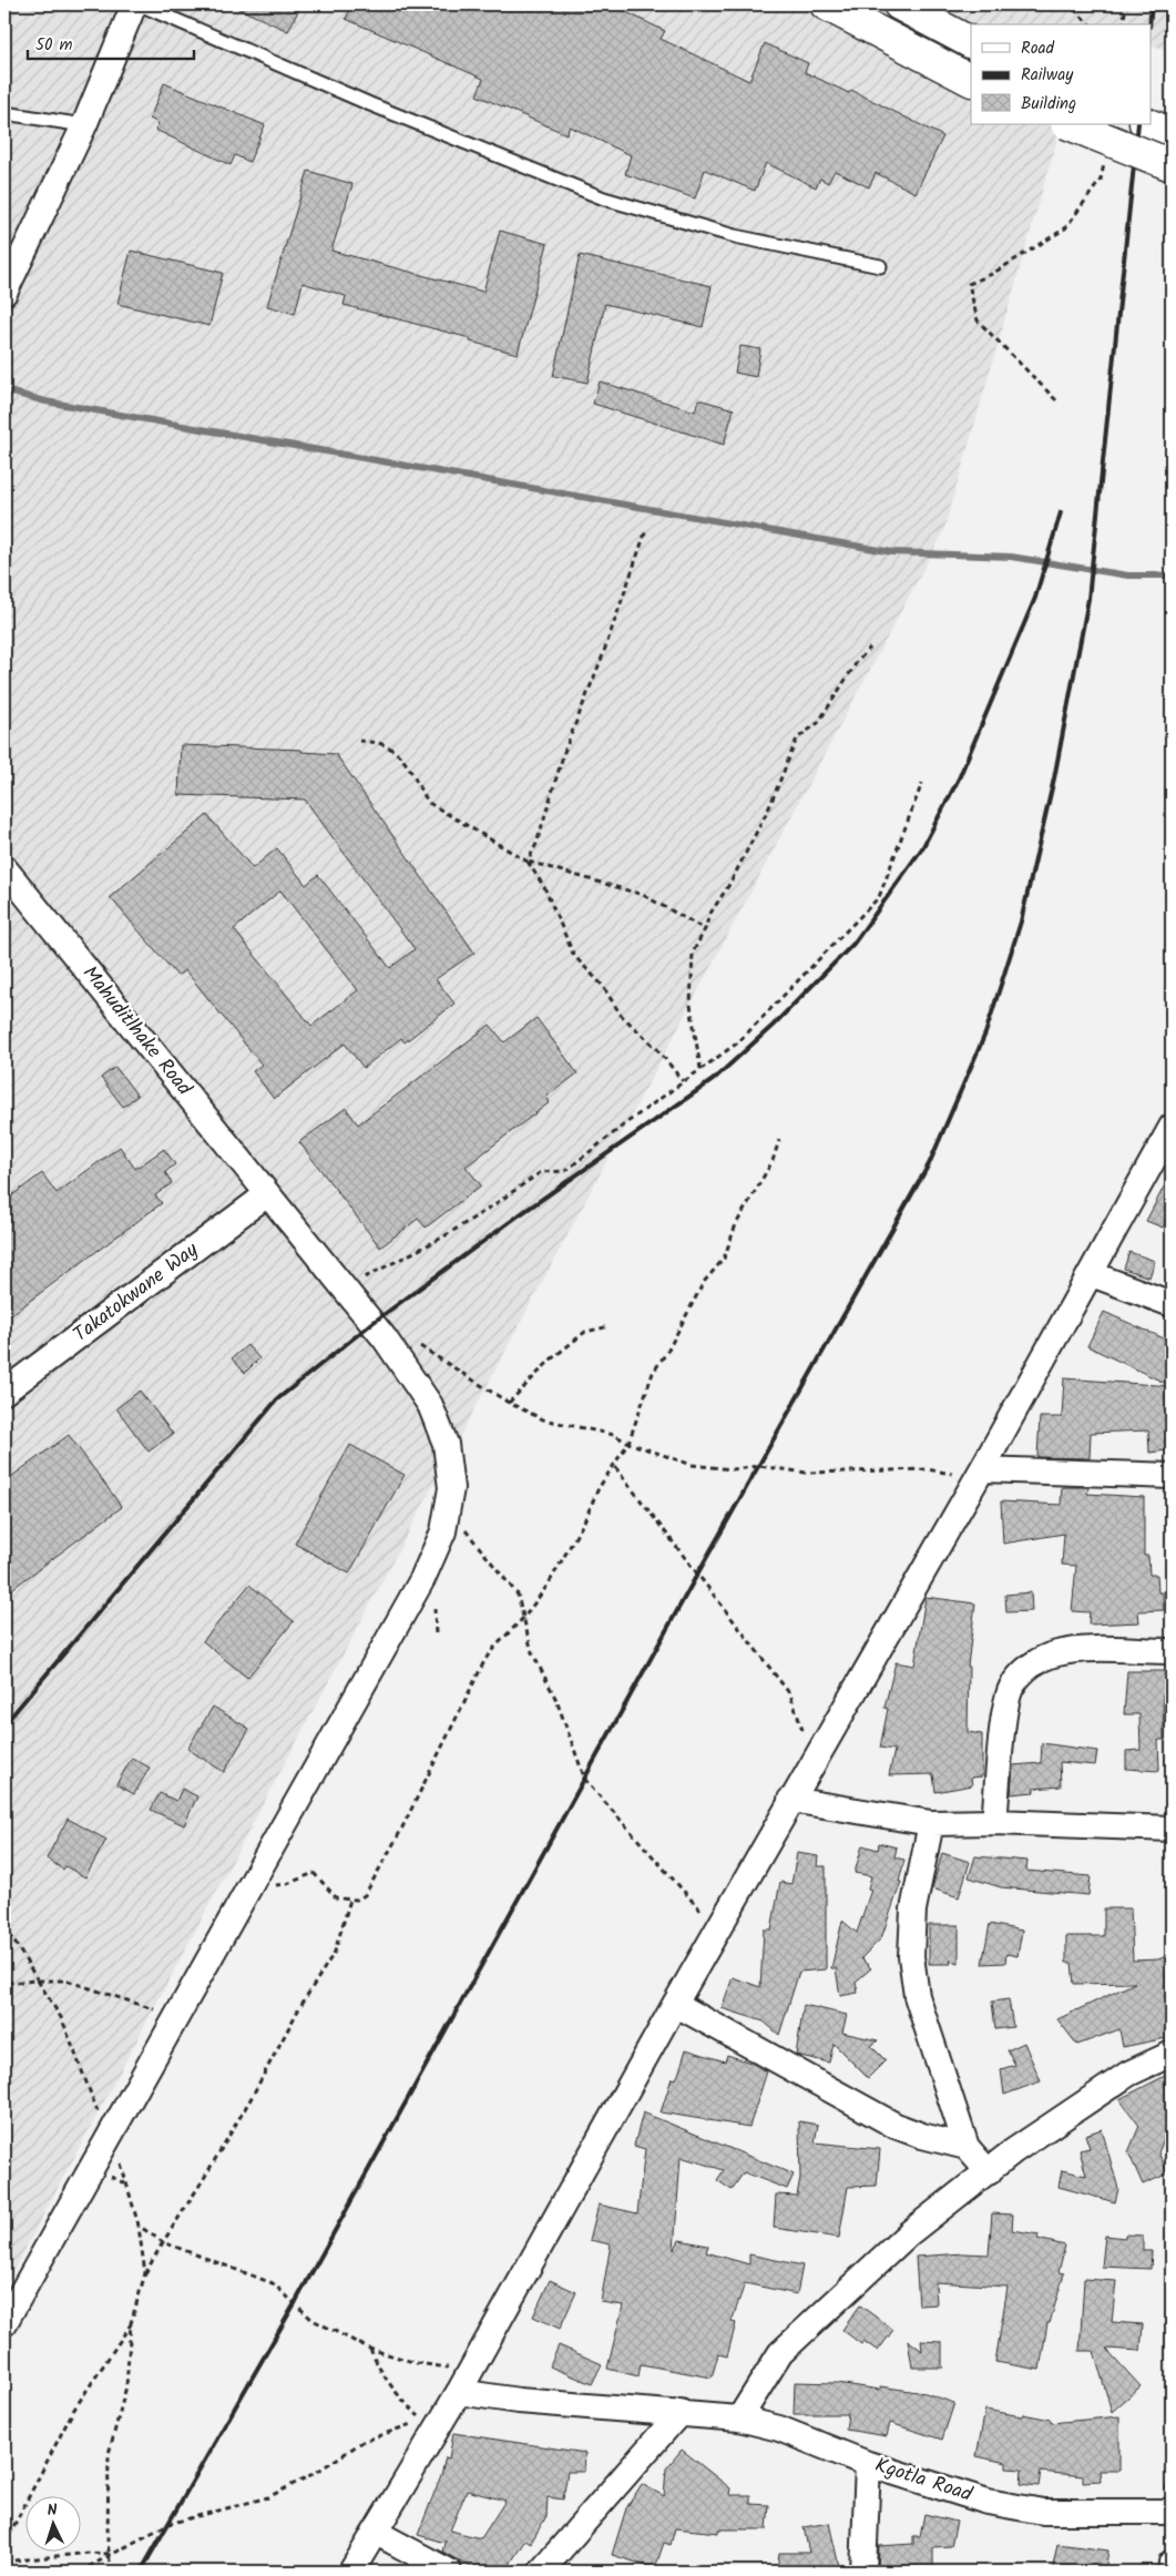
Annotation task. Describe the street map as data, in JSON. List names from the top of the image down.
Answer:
{
  "streets": {
    "street": ["Mahuditlhake Road", "Takatokwane Way", "Kgotla Road"]
  },
  "crossings": [
    ["Mahuditlhake Road", "Takatokwane Way"]
  ],
  "legend": ["Road", "Railway", "Building"],
  "scale_bar": "50 m",
  "north": "top"
}
